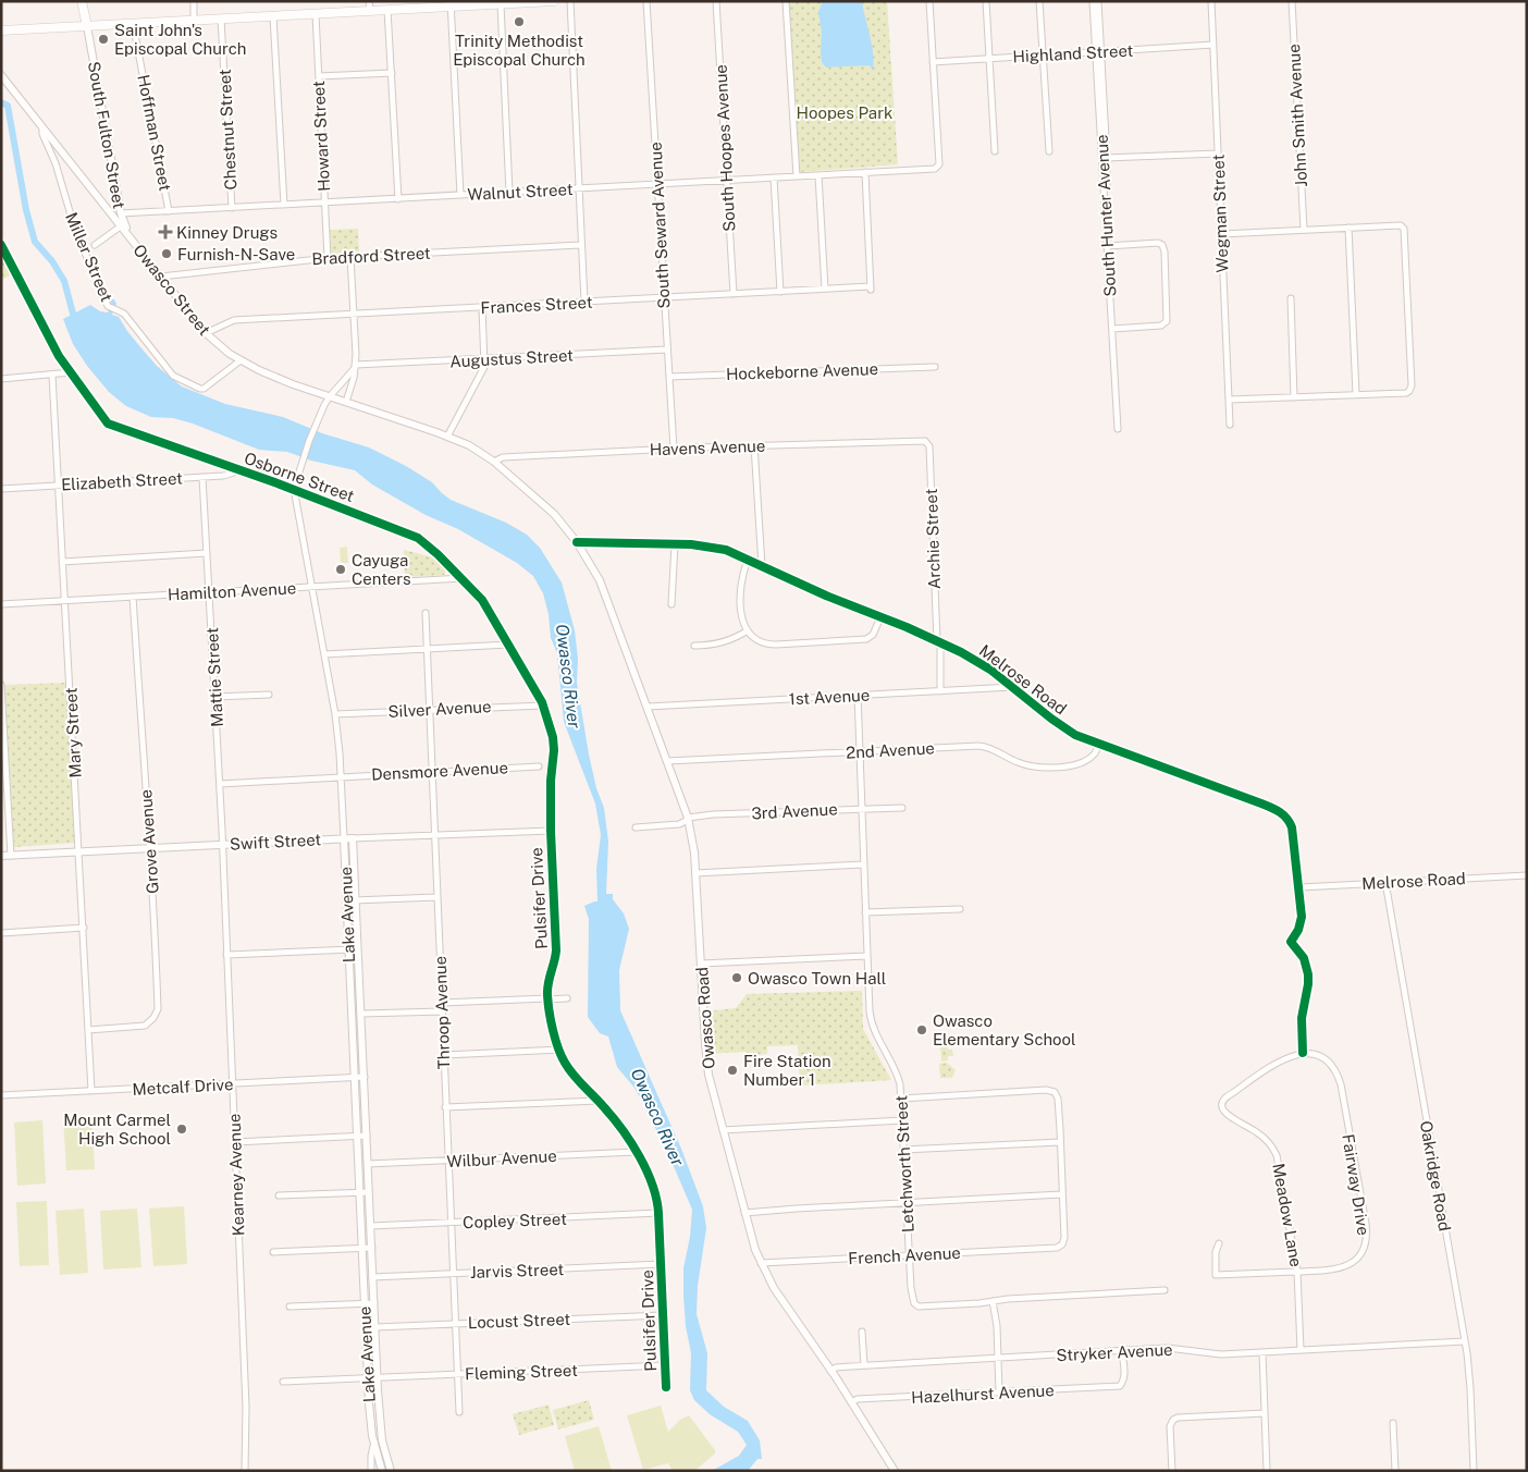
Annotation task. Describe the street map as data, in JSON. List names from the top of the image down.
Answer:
{
  "streets": {
    "main road": [
      "South Fulton Street",
      "Owasco Street",
      "Swift Street",
      "Lake Avenue",
      "Owasco Road"
    ],
    "street": [
      "Highland Street",
      "John Smith Avenue",
      "Chestnut Street",
      "Hoffman Street",
      "Howard Street",
      "South Hoopes Avenue",
      "Walnut Street",
      "Wegman Street",
      "South Hunter Avenue",
      "South Seward Avenue",
      "Bradford Street",
      "Miller Street",
      "Frances Street",
      "Augustus Street",
      "Hockeborne Avenue",
      "Havens Avenue",
      "Osborne Street",
      "Elizabeth Street",
      "Archie Street",
      "Hamilton Avenue",
      "Mattie Street",
      "Melrose Road",
      "1st Avenue",
      "Silver Avenue",
      "Mary Street",
      "2nd Avenue",
      "Densmore Avenue",
      "3rd Avenue",
      "Grove Avenue",
      "Pulsifer Drive",
      "Throop Avenue",
      "Metcalf Drive",
      "Wilbur Avenue",
      "Letchworth Street",
      "Kearney Avenue",
      "Oakridge Road",
      "Fairway Drive",
      "Meadow Lane",
      "Copley Street",
      "French Avenue",
      "Jarvis Street",
      "Locust Street",
      "Stryker Avenue",
      "Fleming Street",
      "Hazelhurst Avenue"
    ]
  },
  "crossings": [
    ["Highland Street", "Walnut Street"],
    ["Highland Street", "Wegman Street"],
    ["Highland Street", "South Hunter Avenue"],
    ["Chestnut Street", "Walnut Street"],
    ["Hoffman Street", "Walnut Street"],
    ["South Fulton Street", "Walnut Street"],
    ["South Fulton Street", "Owasco Street"],
    ["Howard Street", "Walnut Street"],
    ["Howard Street", "Bradford Street"],
    ["South Hoopes Avenue", "Walnut Street"],
    ["South Hoopes Avenue", "Frances Street"],
    ["Walnut Street", "South Seward Avenue"],
    ["Walnut Street", "Owasco Street"],
    ["Walnut Street", "Frances Street"],
    ["South Seward Avenue", "Frances Street"],
    ["South Seward Avenue", "Augustus Street"],
    ["South Seward Avenue", "Hockeborne Avenue"],
    ["South Seward Avenue", "Havens Avenue"],
    ["Bradford Street", "Owasco Street"],
    ["Miller Street", "Owasco Street"],
    ["Owasco Street", "Frances Street"],
    ["Owasco Street", "Havens Avenue"],
    ["Owasco Street", "Melrose Road"],
    ["Owasco Street", "Lake Avenue"],
    ["Owasco Street", "Owasco Road"],
    ["Augustus Street", "Lake Avenue"],
    ["Havens Avenue", "Archie Street"],
    ["Osborne Street", "Elizabeth Street"],
    ["Osborne Street", "Hamilton Avenue"],
    ["Osborne Street", "Silver Avenue"],
    ["Osborne Street", "Pulsifer Drive"],
    ["Osborne Street", "Lake Avenue"],
    ["Elizabeth Street", "Mattie Street"],
    ["Elizabeth Street", "Mary Street"],
    ["Archie Street", "Melrose Road"],
    ["Archie Street", "1st Avenue"],
    ["Hamilton Avenue", "Mattie Street"],
    ["Hamilton Avenue", "Mary Street"],
    ["Hamilton Avenue", "Grove Avenue"],
    ["Hamilton Avenue", "Lake Avenue"],
    ["Mattie Street", "Densmore Avenue"],
    ["Mattie Street", "Swift Street"],
    ["Mattie Street", "Kearney Avenue"],
    ["Melrose Road", "1st Avenue"],
    ["Melrose Road", "2nd Avenue"],
    ["Melrose Road", "Owasco Road"],
    ["Melrose Road", "Oakridge Road"],
    ["1st Avenue", "Owasco Road"],
    ["1st Avenue", "Letchworth Street"],
    ["Silver Avenue", "Lake Avenue"],
    ["Silver Avenue", "Throop Avenue"],
    ["Mary Street", "Grove Avenue"],
    ["Mary Street", "Swift Street"],
    ["Mary Street", "Metcalf Drive"],
    ["2nd Avenue", "Owasco Road"],
    ["2nd Avenue", "Letchworth Street"],
    ["Densmore Avenue", "Lake Avenue"],
    ["Densmore Avenue", "Throop Avenue"],
    ["3rd Avenue", "Owasco Road"],
    ["3rd Avenue", "Letchworth Street"],
    ["Grove Avenue", "Swift Street"],
    ["Swift Street", "Pulsifer Drive"],
    ["Swift Street", "Lake Avenue"],
    ["Swift Street", "Throop Avenue"],
    ["Swift Street", "Kearney Avenue"],
    ["Pulsifer Drive", "Wilbur Avenue"],
    ["Pulsifer Drive", "Copley Street"],
    ["Pulsifer Drive", "Jarvis Street"],
    ["Pulsifer Drive", "Locust Street"],
    ["Pulsifer Drive", "Fleming Street"],
    ["Lake Avenue", "Metcalf Drive"],
    ["Lake Avenue", "Wilbur Avenue"],
    ["Lake Avenue", "Copley Street"],
    ["Lake Avenue", "Jarvis Street"],
    ["Lake Avenue", "Locust Street"],
    ["Lake Avenue", "Fleming Street"],
    ["Throop Avenue", "Wilbur Avenue"],
    ["Throop Avenue", "Copley Street"],
    ["Throop Avenue", "Jarvis Street"],
    ["Throop Avenue", "Locust Street"],
    ["Throop Avenue", "Fleming Street"],
    ["Owasco Road", "French Avenue"],
    ["Owasco Road", "Stryker Avenue"],
    ["Owasco Road", "Hazelhurst Avenue"],
    ["Metcalf Drive", "Kearney Avenue"],
    ["Letchworth Street", "French Avenue"],
    ["Oakridge Road", "Stryker Avenue"],
    ["Fairway Drive", "Meadow Lane"],
    ["Meadow Lane", "Stryker Avenue"],
    ["Stryker Avenue", "Hazelhurst Avenue"]
  ],
  "water": ["Owasco River"],
  "parks": ["Hoopes Park"],
  "places": {
    "other": [
      "Trinity Methodist Episcopal Church",
      "Saint John's Episcopal Church",
      "Furnish-N-Save",
      "Cayuga Centers",
      "Owasco Town Hall",
      "Owasco Elementary School",
      "Fire Station Number 1",
      "Mount Carmel High School"
    ],
    "health": ["Kinney Drugs"]
  }
}
